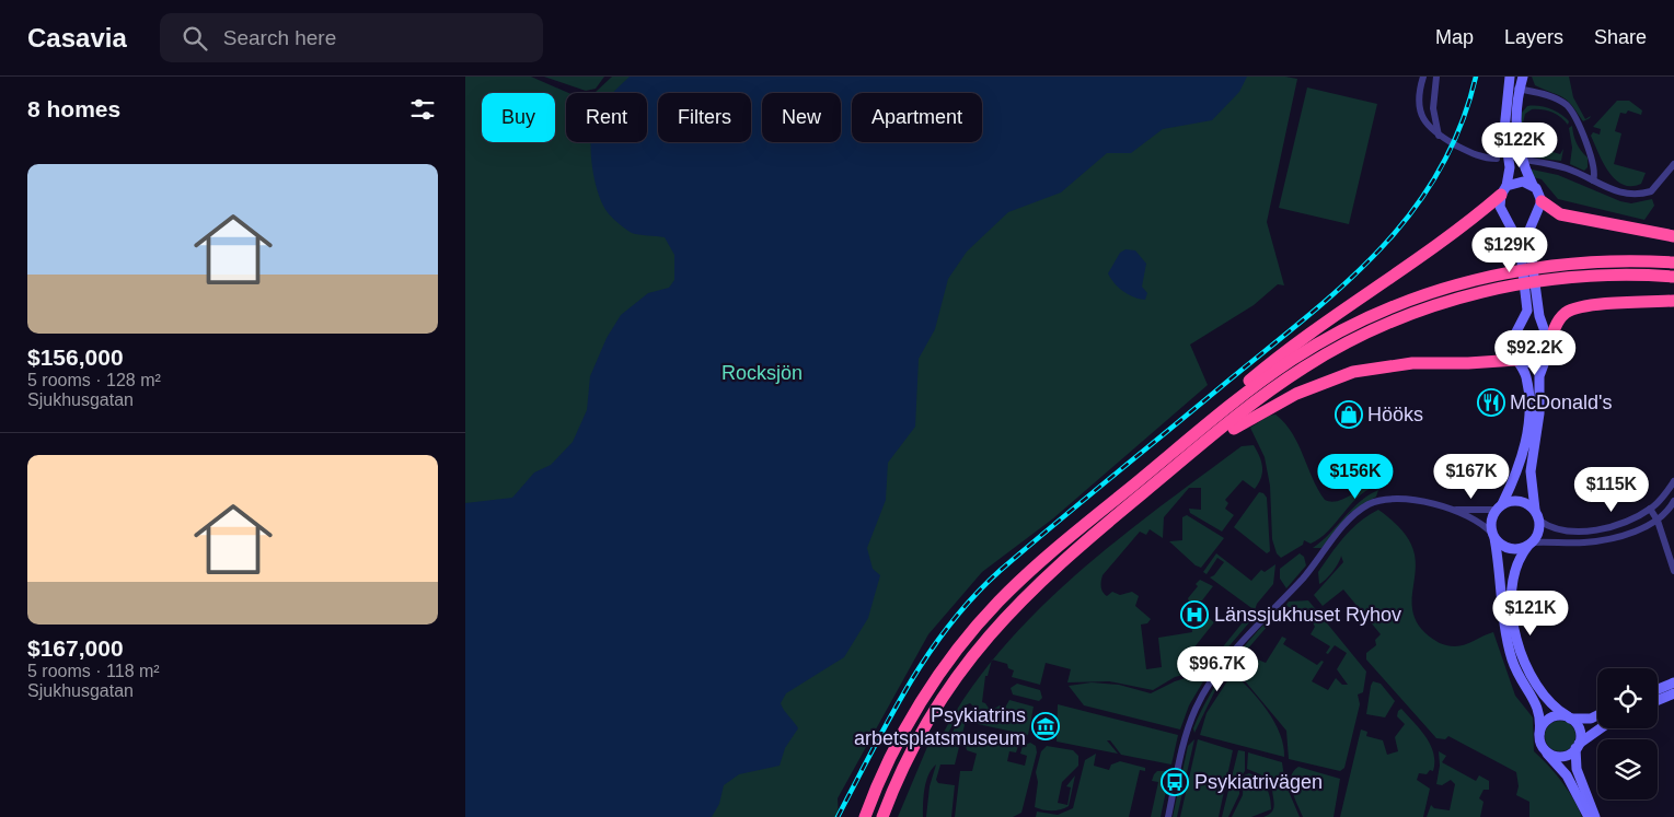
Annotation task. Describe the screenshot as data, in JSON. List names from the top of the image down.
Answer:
{
  "parks": ["Rocksjön"],
  "places": {
    "restaurant": ["McDonald's"],
    "shop": ["Hööks"],
    "hospital": ["Länssjukhuset Ryhov"],
    "museum": ["Psykiatrins arbetsplatsmuseum"],
    "bus stop": ["Psykiatrivägen"]
  },
  "page": {
    "header": "Casavia",
    "search": "Search here",
    "nav": ["Map", "Layers", "Share"],
    "heading": "8 homes",
    "chip": [
      "Buy",
      "Rent",
      "Filters",
      "New",
      "Apartment"
    ],
    "price": [
      "$122K",
      "$129K",
      "$92.2K",
      "$156K",
      "$167K",
      "$115K",
      "$121K",
      "$96.7K"
    ],
    "list": [
      {
        "name": "$156,000",
        "note": "5 rooms · 128 m² · Sjukhusgatan"
      },
      {
        "name": "$167,000",
        "note": "5 rooms · 118 m² · Sjukhusgatan"
      }
    ]
  }
}
